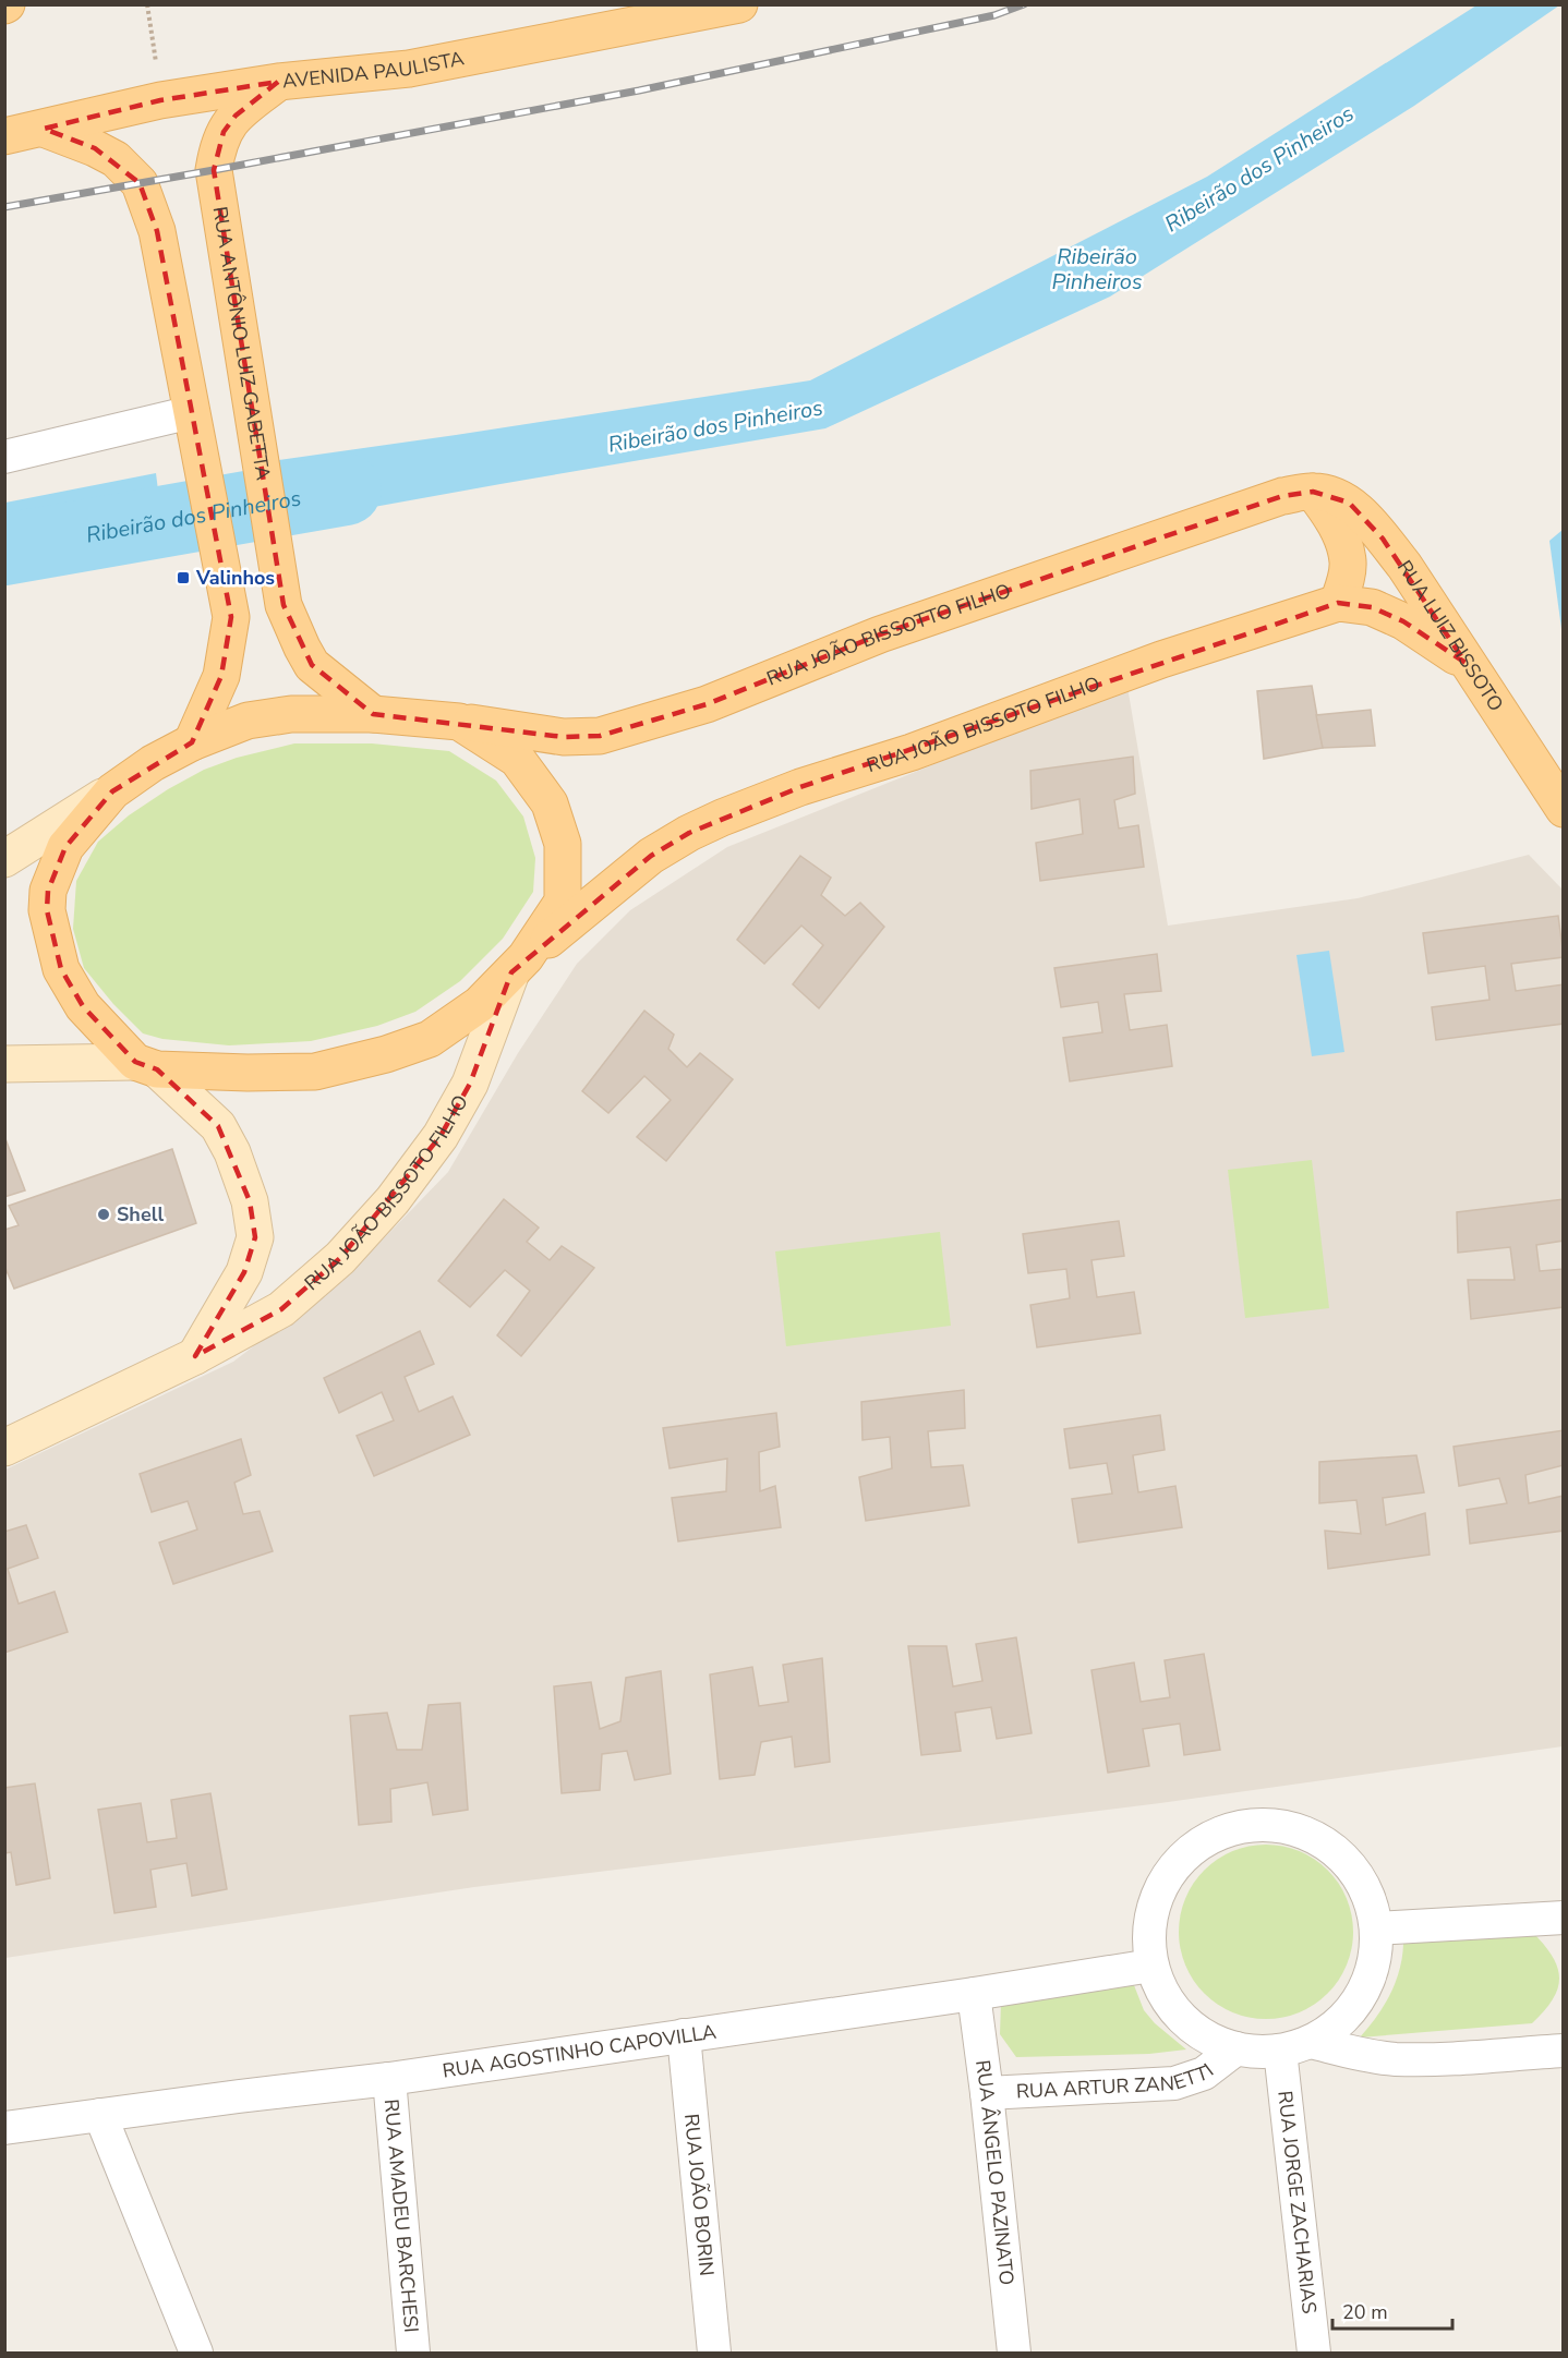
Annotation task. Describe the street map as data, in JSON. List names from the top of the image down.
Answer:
{
  "streets": {
    "main road": [
      "AVENIDA PAULISTA",
      "RUA ANTÔNIO LUIZ GABETTA",
      "RUA JOÃO BISSOTTO FILHO",
      "RUA LUIZ BISSOTO",
      "RUA JOÃO BISSOTO FILHO"
    ],
    "street": [
      "RUA AGOSTINHO CAPOVILLA",
      "RUA ARTUR ZANETTI",
      "RUA ÂNGELO PAZINATO",
      "RUA JOÃO BORIN",
      "RUA JORGE ZACHARIAS",
      "RUA AMADEU BARCHESI"
    ]
  },
  "crossings": [
    ["AVENIDA PAULISTA", "RUA ANTÔNIO LUIZ GABETTA"],
    ["RUA ANTÔNIO LUIZ GABETTA", "RUA JOÃO BISSOTO FILHO"],
    ["RUA JOÃO BISSOTTO FILHO", "RUA LUIZ BISSOTO"],
    ["RUA JOÃO BISSOTTO FILHO", "RUA JOÃO BISSOTO FILHO"],
    ["RUA LUIZ BISSOTO", "RUA JOÃO BISSOTO FILHO"],
    ["RUA AGOSTINHO CAPOVILLA", "RUA ARTUR ZANETTI"],
    ["RUA AGOSTINHO CAPOVILLA", "RUA ÂNGELO PAZINATO"],
    ["RUA AGOSTINHO CAPOVILLA", "RUA JOÃO BORIN"],
    ["RUA AGOSTINHO CAPOVILLA", "RUA JORGE ZACHARIAS"],
    ["RUA AGOSTINHO CAPOVILLA", "RUA AMADEU BARCHESI"],
    ["RUA ARTUR ZANETTI", "RUA ÂNGELO PAZINATO"],
    ["RUA ARTUR ZANETTI", "RUA JORGE ZACHARIAS"]
  ],
  "water": ["Ribeirão dos Pinheiros", "Ribeirão Pinheiros"],
  "places": {
    "transit": ["Valinhos"],
    "other": ["Shell"]
  },
  "scale_bar": "20 m"
}
